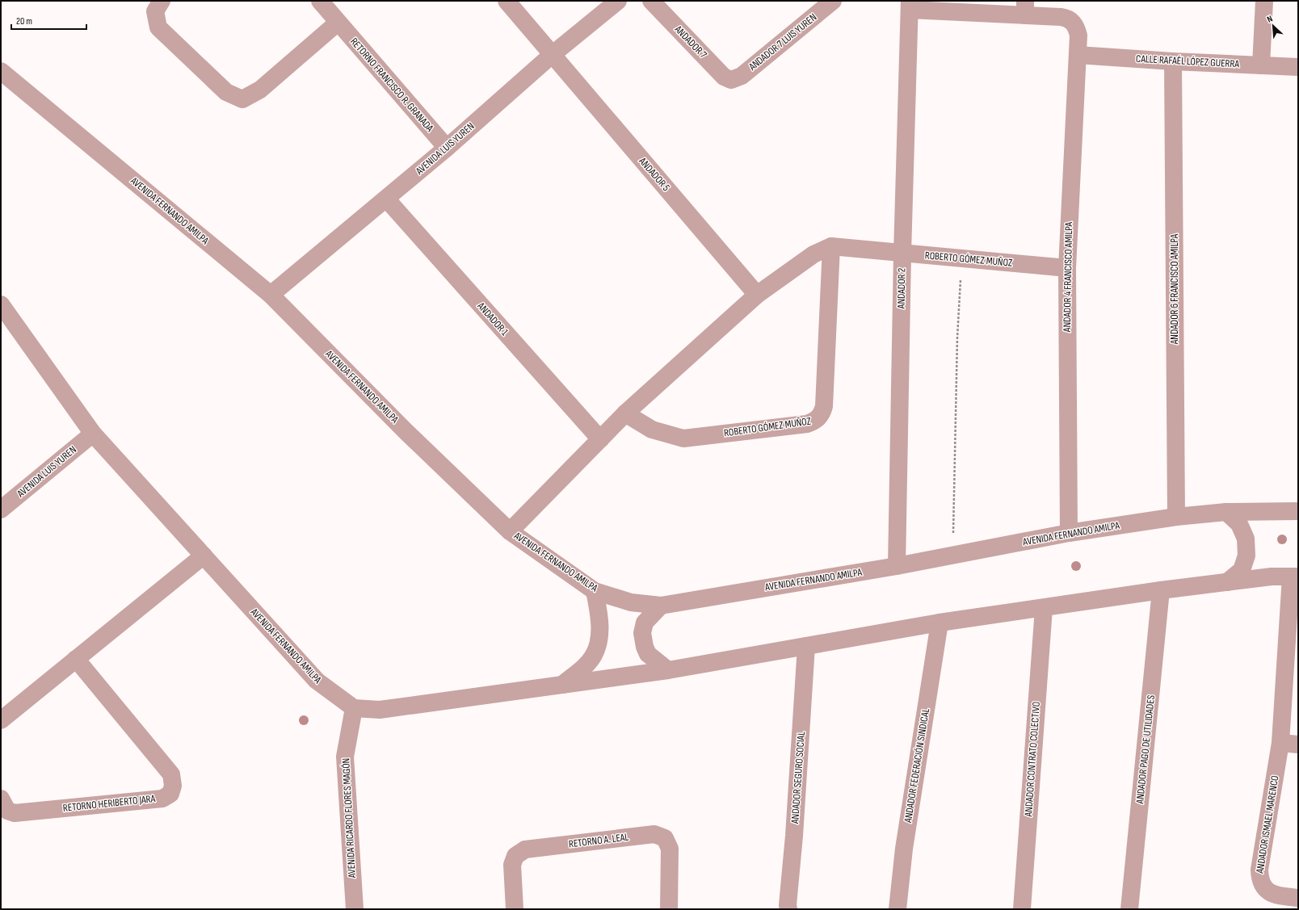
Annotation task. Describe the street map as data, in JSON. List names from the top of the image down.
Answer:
{
  "streets": {
    "street": [
      "ANDADOR 7",
      "ANDADOR 7 LUIS YUREN",
      "CALLE RAFAÉL LÓPEZ GUERRA",
      "RETORNO FRANCISCO R. GRANADA",
      "AVENIDA LUIS YUREN",
      "ANDADOR 5",
      "AVENIDA FERNANDO AMILPA",
      "ROBERTO GÓMEZ MUÑOZ",
      "ANDADOR 4 FRANCISCO AMILPA",
      "ANDADOR 2",
      "ANDADOR 6 FRANCISCO AMILPA",
      "ANDADOR 1",
      "ANDADOR PAGO DE UTILIDADES",
      "ANDADOR CONTRATO COLECTIVO",
      "ANDADOR FEDERACIÓN SINDICAL",
      "ANDADOR SEGURO SOCIAL",
      "RETORNO HERIBERTO JARA",
      "AVENIDA RICARDO FLORES MAGÓN",
      "ANDADOR ISMAEL MARENCO",
      "RETORNO A. LEAL"
    ]
  },
  "crossings": [
    ["ANDADOR 7", "ANDADOR 7 LUIS YUREN"],
    ["CALLE RAFAÉL LÓPEZ GUERRA", "ANDADOR 4 FRANCISCO AMILPA"],
    ["CALLE RAFAÉL LÓPEZ GUERRA", "ANDADOR 6 FRANCISCO AMILPA"],
    ["RETORNO FRANCISCO R. GRANADA", "AVENIDA LUIS YUREN"],
    ["AVENIDA LUIS YUREN", "ANDADOR 5"],
    ["AVENIDA LUIS YUREN", "AVENIDA FERNANDO AMILPA"],
    ["AVENIDA LUIS YUREN", "ANDADOR 1"],
    ["AVENIDA FERNANDO AMILPA", "ANDADOR 4 FRANCISCO AMILPA"],
    ["AVENIDA FERNANDO AMILPA", "ANDADOR 2"],
    ["AVENIDA FERNANDO AMILPA", "ANDADOR 6 FRANCISCO AMILPA"],
    ["AVENIDA FERNANDO AMILPA", "AVENIDA RICARDO FLORES MAGÓN"],
    ["ROBERTO GÓMEZ MUÑOZ", "ANDADOR 4 FRANCISCO AMILPA"],
    ["ROBERTO GÓMEZ MUÑOZ", "ANDADOR 2"]
  ],
  "scale_bar": "20 m",
  "north": "top left"
}
